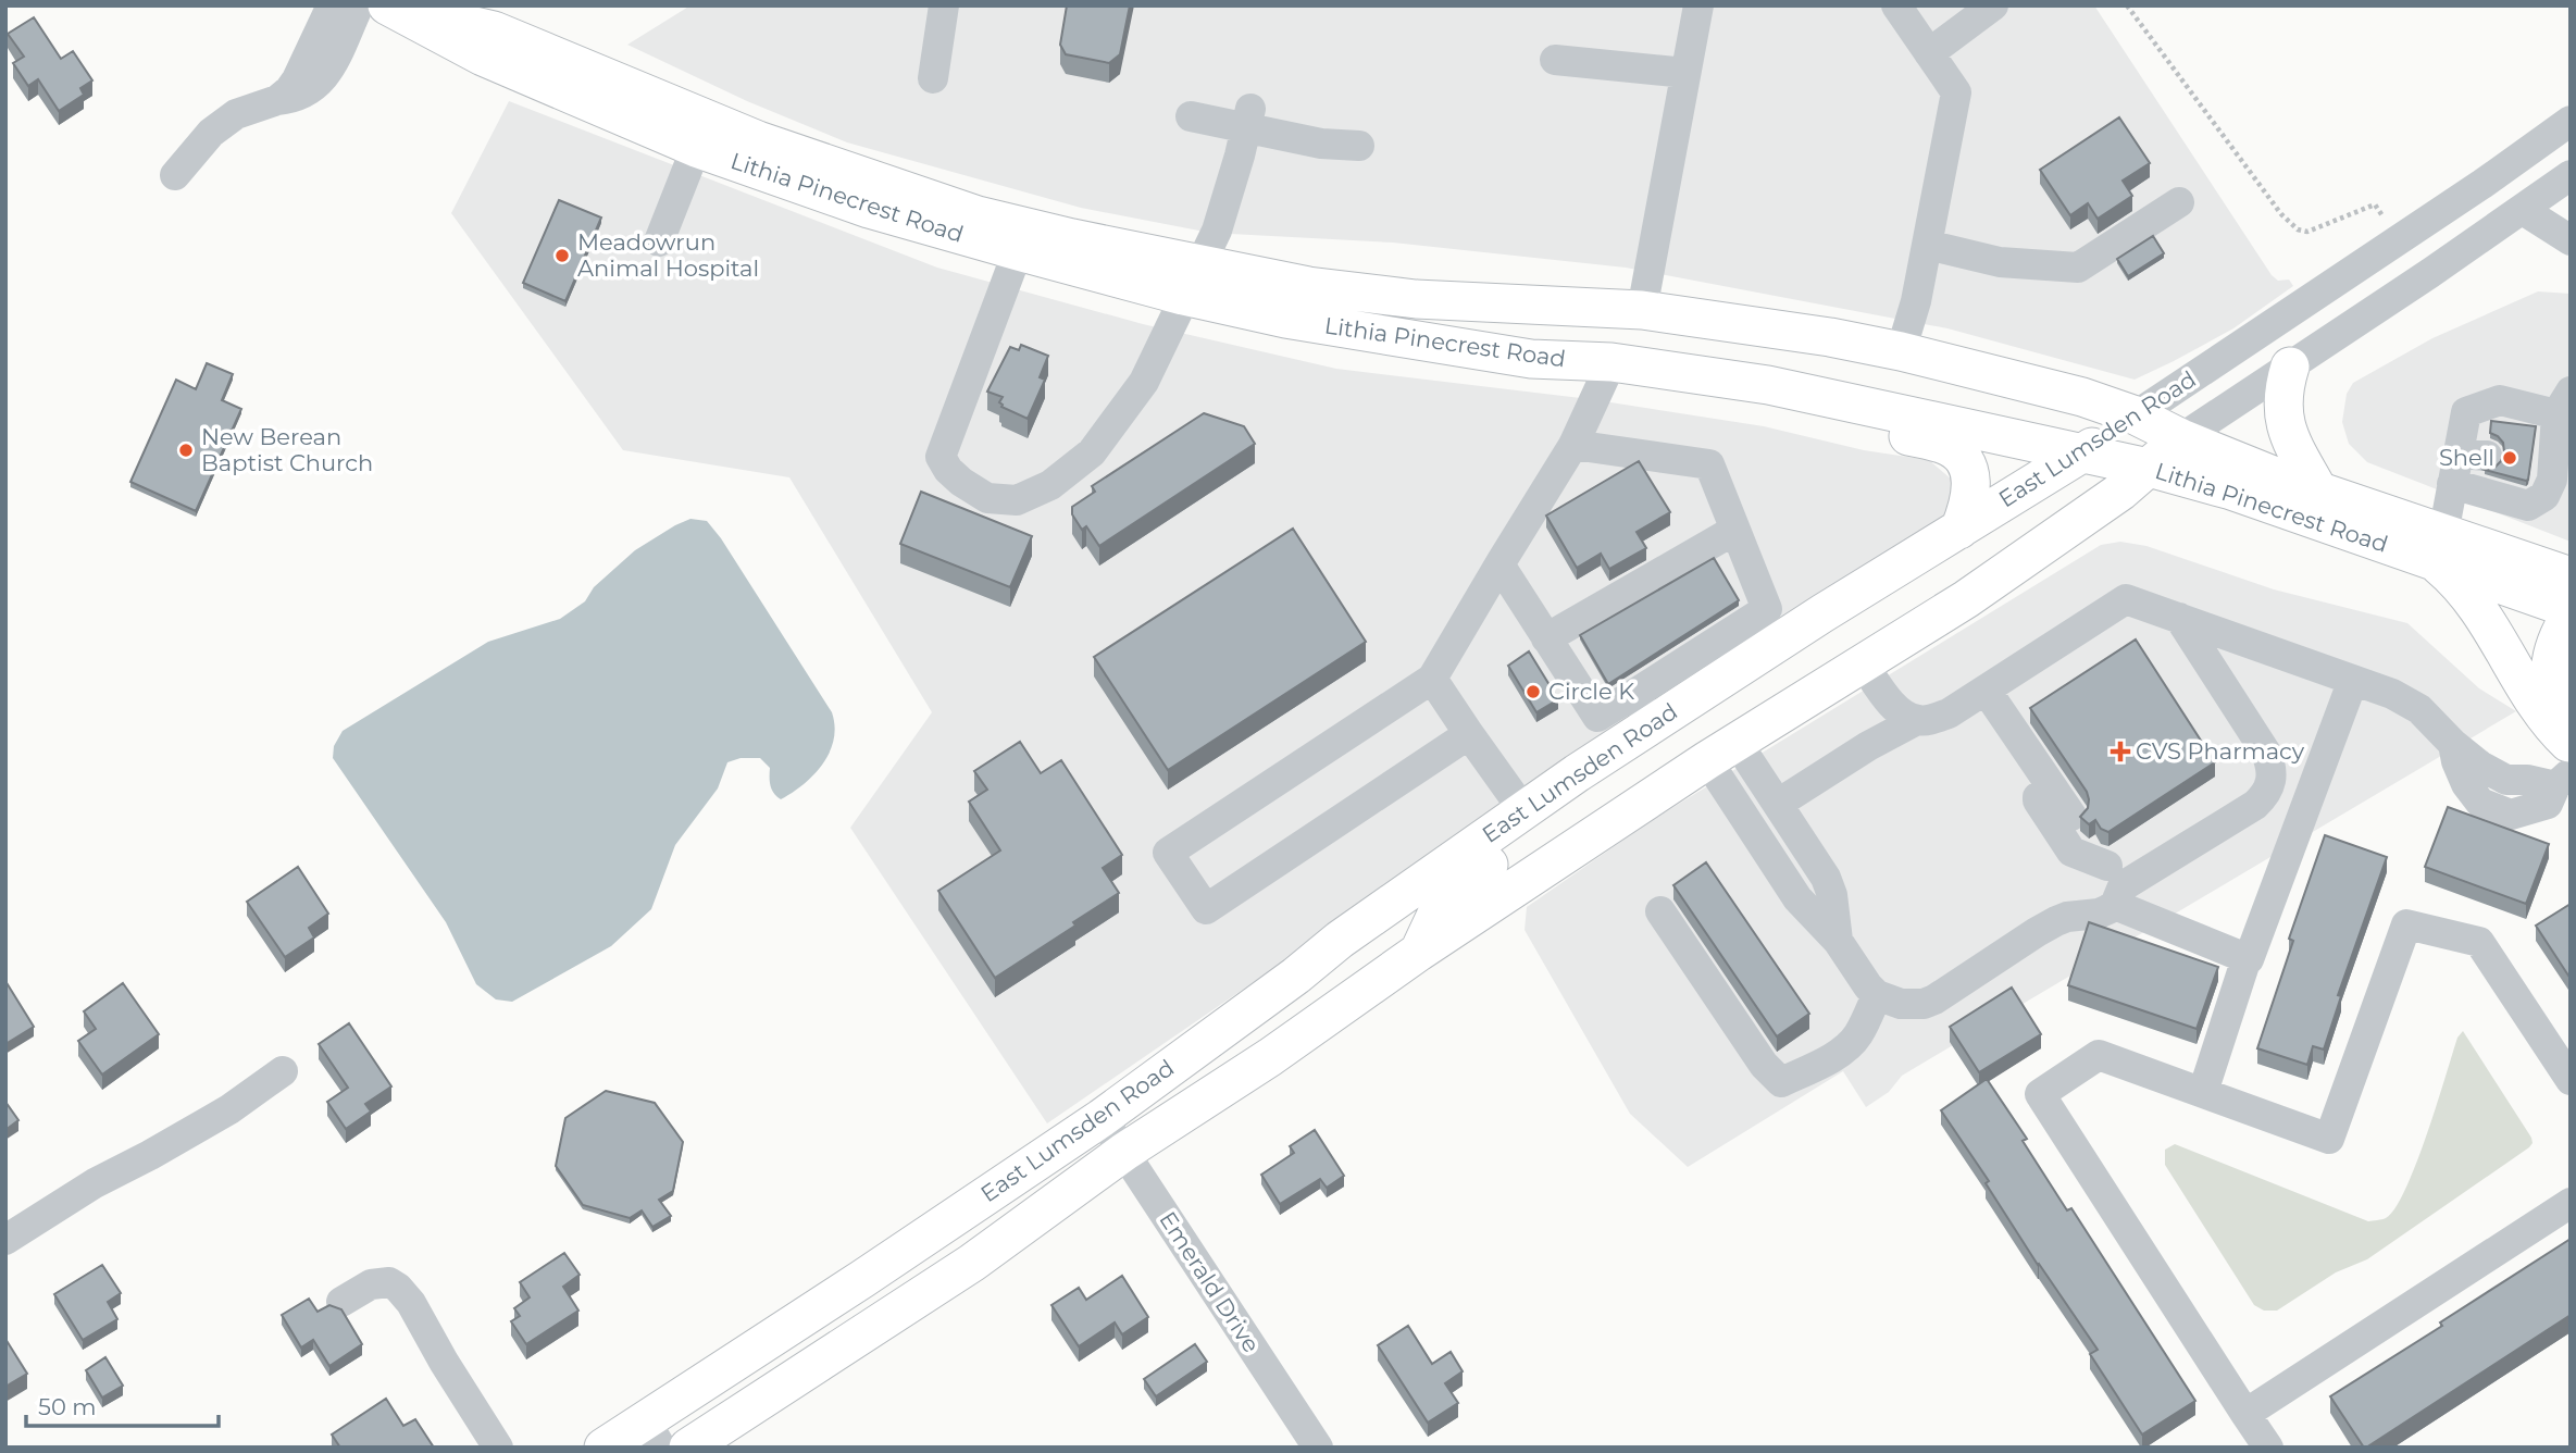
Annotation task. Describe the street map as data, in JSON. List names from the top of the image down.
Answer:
{
  "streets": {
    "main road": ["Lithia Pinecrest Road", "East Lumsden Road"],
    "street": ["Emerald Drive"]
  },
  "crossings": [
    ["Lithia Pinecrest Road", "East Lumsden Road"],
    ["East Lumsden Road", "Emerald Drive"]
  ],
  "places": {
    "other": [
      "Meadowrun Animal Hospital",
      "New Berean Baptist Church",
      "Shell",
      "Circle K"
    ],
    "health": ["CVS Pharmacy"]
  },
  "scale_bar": "50 m"
}
